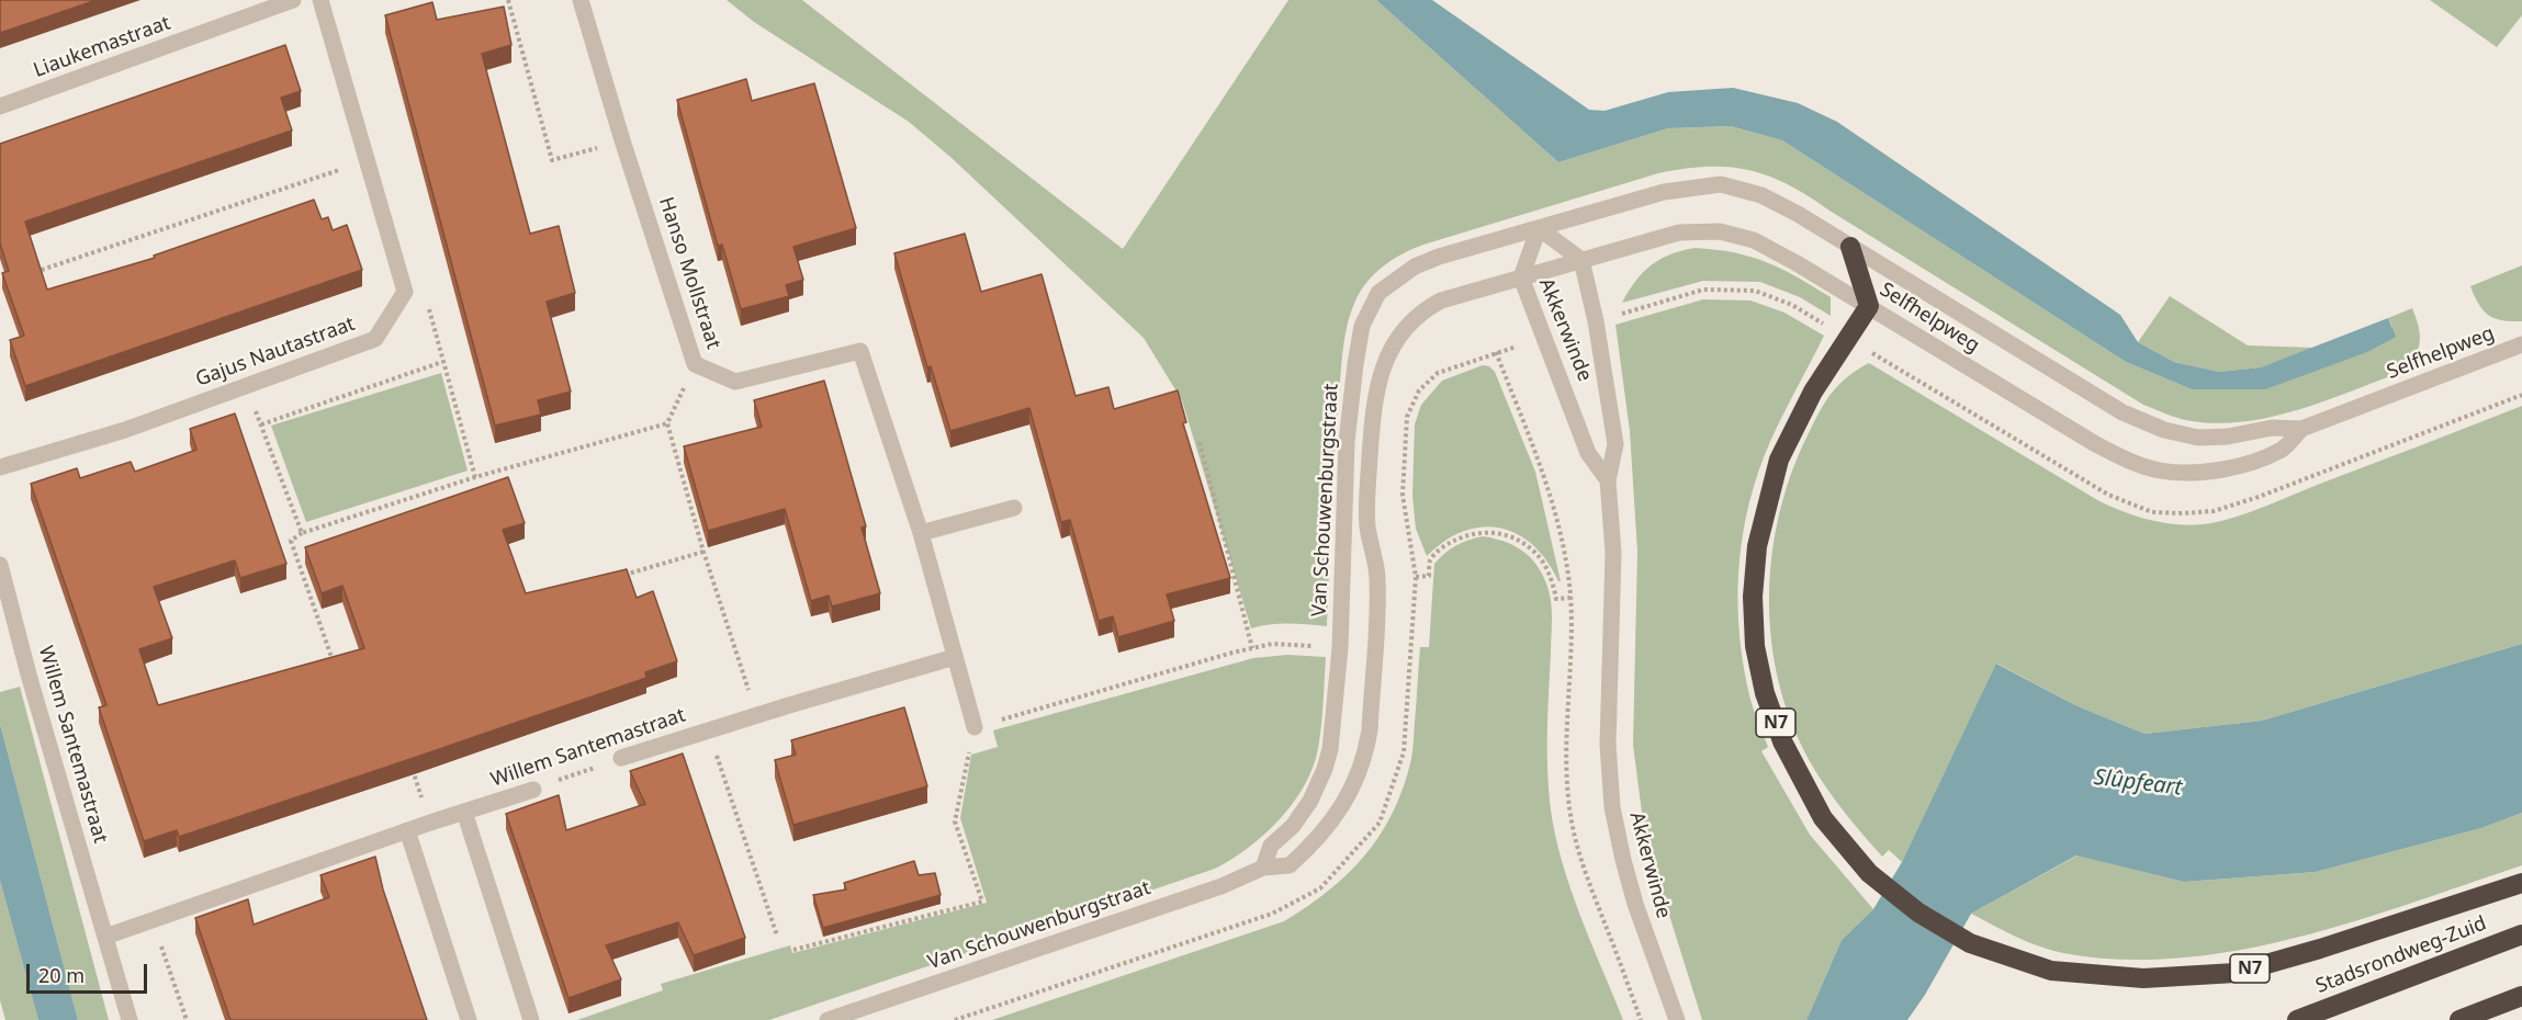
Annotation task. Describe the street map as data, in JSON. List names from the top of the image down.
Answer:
{
  "streets": {
    "highway": ["N7", "Stadsrondweg-Zuid"],
    "street": [
      "Liaukemastraat",
      "Hanso Mollstraat",
      "Selfhelpweg",
      "Akkerwinde",
      "Gajus Nautastraat",
      "Van Schouwenburgstraat",
      "Willem Santemastraat"
    ]
  },
  "crossings": [
    ["Selfhelpweg", "Akkerwinde"],
    ["Selfhelpweg", "Van Schouwenburgstraat"],
    ["Selfhelpweg", "N7"],
    ["Akkerwinde", "Van Schouwenburgstraat"]
  ],
  "water": ["Slûpfeart"],
  "scale_bar": "20 m"
}
